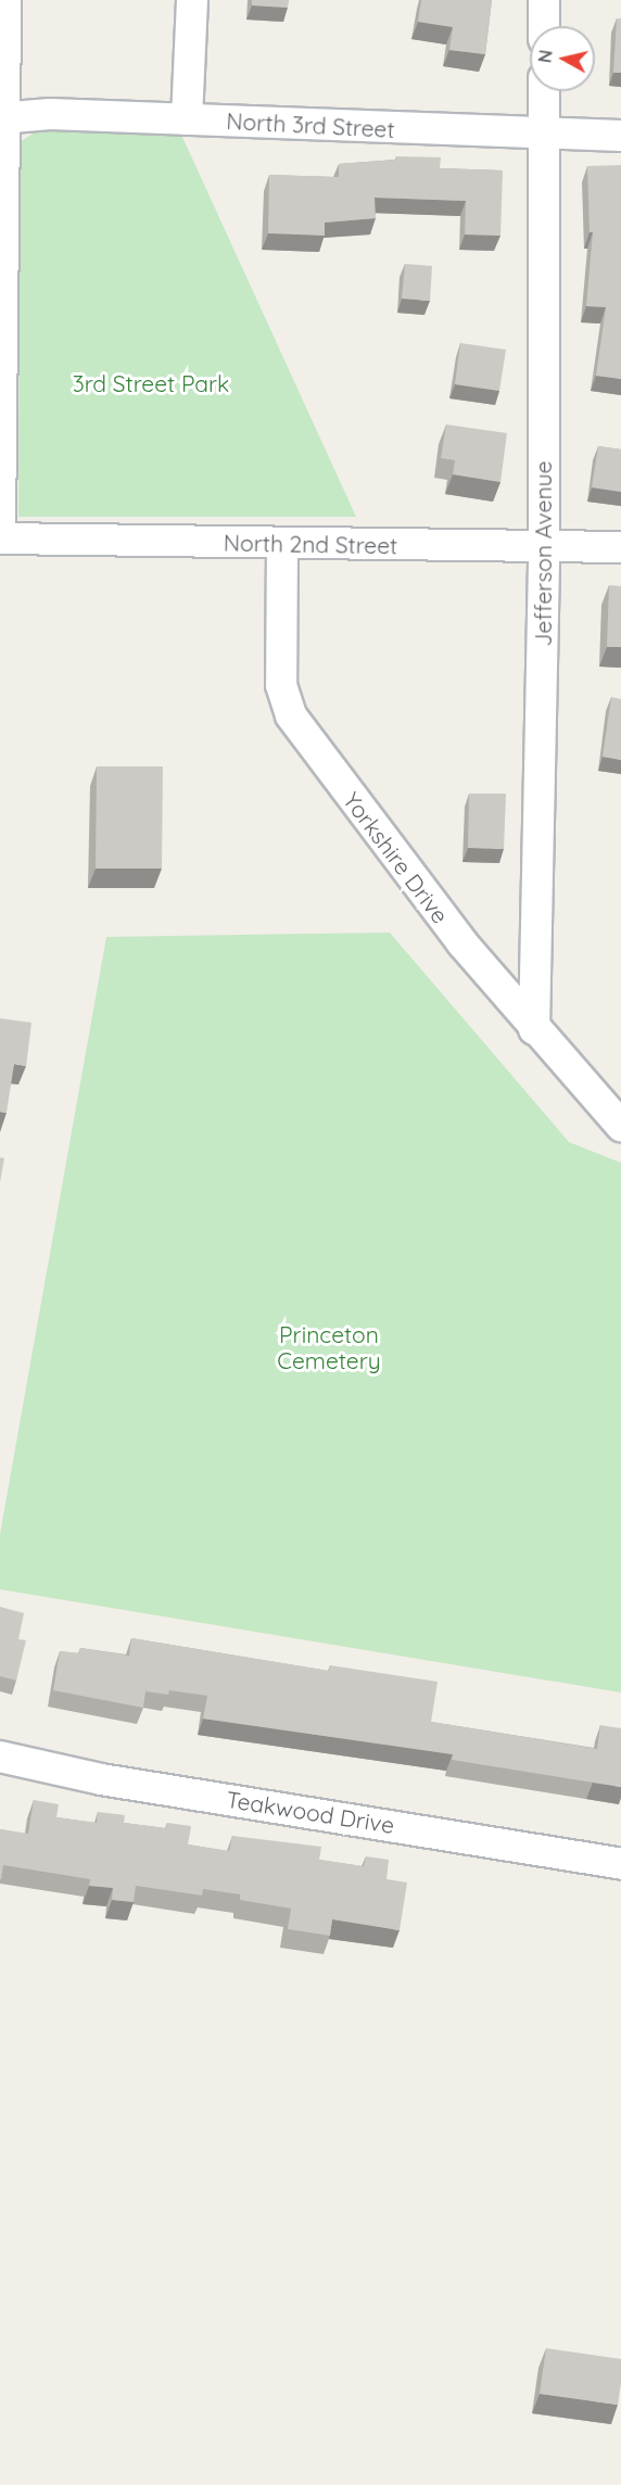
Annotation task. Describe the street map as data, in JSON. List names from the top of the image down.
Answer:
{
  "streets": {
    "street": [
      "North 3rd Street",
      "North 2nd Street",
      "Jefferson Avenue",
      "Yorkshire Drive",
      "Teakwood Drive"
    ]
  },
  "crossings": [
    ["North 3rd Street", "Jefferson Avenue"],
    ["North 2nd Street", "Jefferson Avenue"],
    ["North 2nd Street", "Yorkshire Drive"],
    ["Jefferson Avenue", "Yorkshire Drive"]
  ],
  "parks": ["3rd Street Park", "Princeton Cemetery"],
  "north": "left"
}
